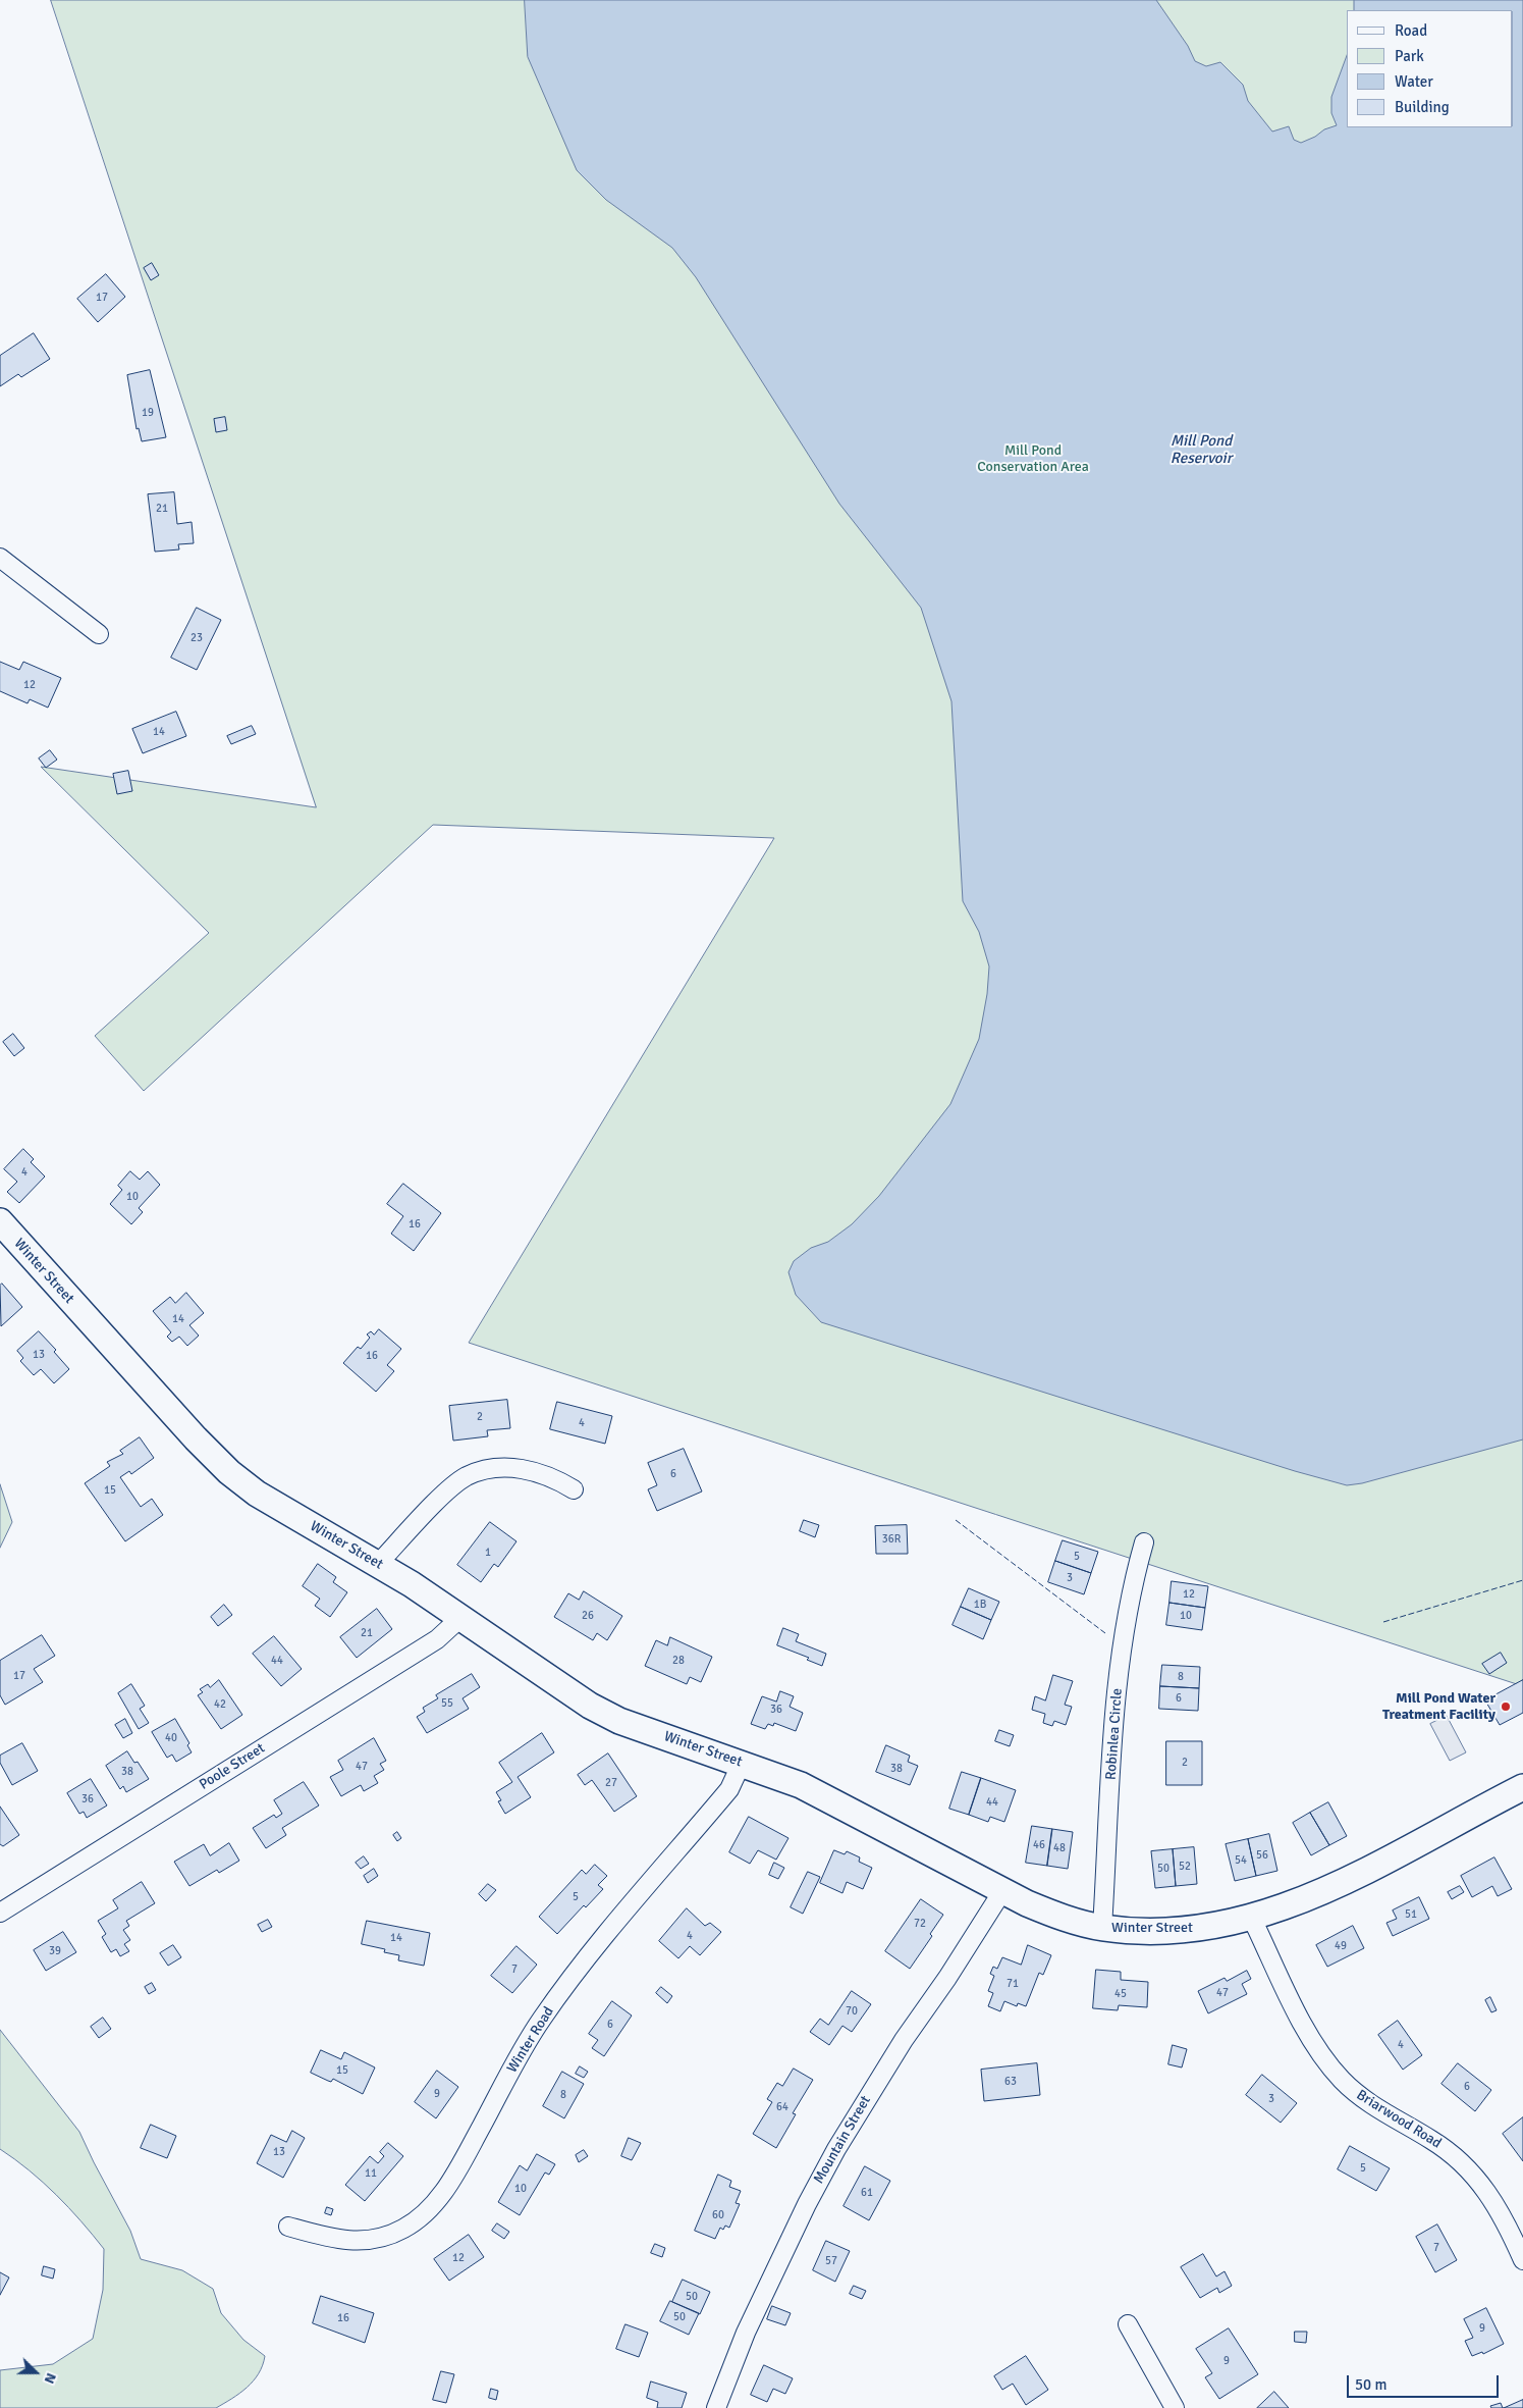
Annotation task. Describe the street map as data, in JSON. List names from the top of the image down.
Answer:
{
  "streets": {
    "street": [
      "Winter Street",
      "Robinlea Circle",
      "Poole Street",
      "Winter Road",
      "Briarwood Road",
      "Mountain Street"
    ]
  },
  "crossings": [
    ["Winter Street", "Robinlea Circle"],
    ["Winter Street", "Poole Street"],
    ["Winter Street", "Winter Road"],
    ["Winter Street", "Briarwood Road"],
    ["Winter Street", "Mountain Street"]
  ],
  "water": ["Mill Pond Reservoir"],
  "parks": ["Mill Pond Conservation Area"],
  "places": ["Mill Pond Water Treatment Facility"],
  "house_numbers": [
    "17",
    "19",
    "21",
    "23",
    "12",
    "14",
    "4",
    "10",
    "16",
    "14",
    "13",
    "16",
    "2",
    "4",
    "6",
    "15",
    "36R",
    "1",
    "5",
    "3",
    "12",
    "1B",
    "26",
    "10",
    "21",
    "44",
    "28",
    "17",
    "8",
    "6",
    "55",
    "42",
    "36",
    "40",
    "2",
    "47",
    "38",
    "38",
    "27",
    "36",
    "44",
    "46",
    "48",
    "56",
    "54",
    "52",
    "50",
    "5",
    "51",
    "72",
    "4",
    "14",
    "49",
    "39",
    "7",
    "71",
    "47",
    "45",
    "70",
    "6",
    "4",
    "15",
    "63",
    "6",
    "9",
    "8",
    "3",
    "64",
    "13",
    "5",
    "11",
    "10",
    "61",
    "60",
    "7",
    "12",
    "57",
    "50",
    "50",
    "16",
    "9",
    "9"
  ],
  "legend": [
    "Road",
    "Park",
    "Water",
    "Building"
  ],
  "scale_bar": "50 m",
  "north": "right"
}
